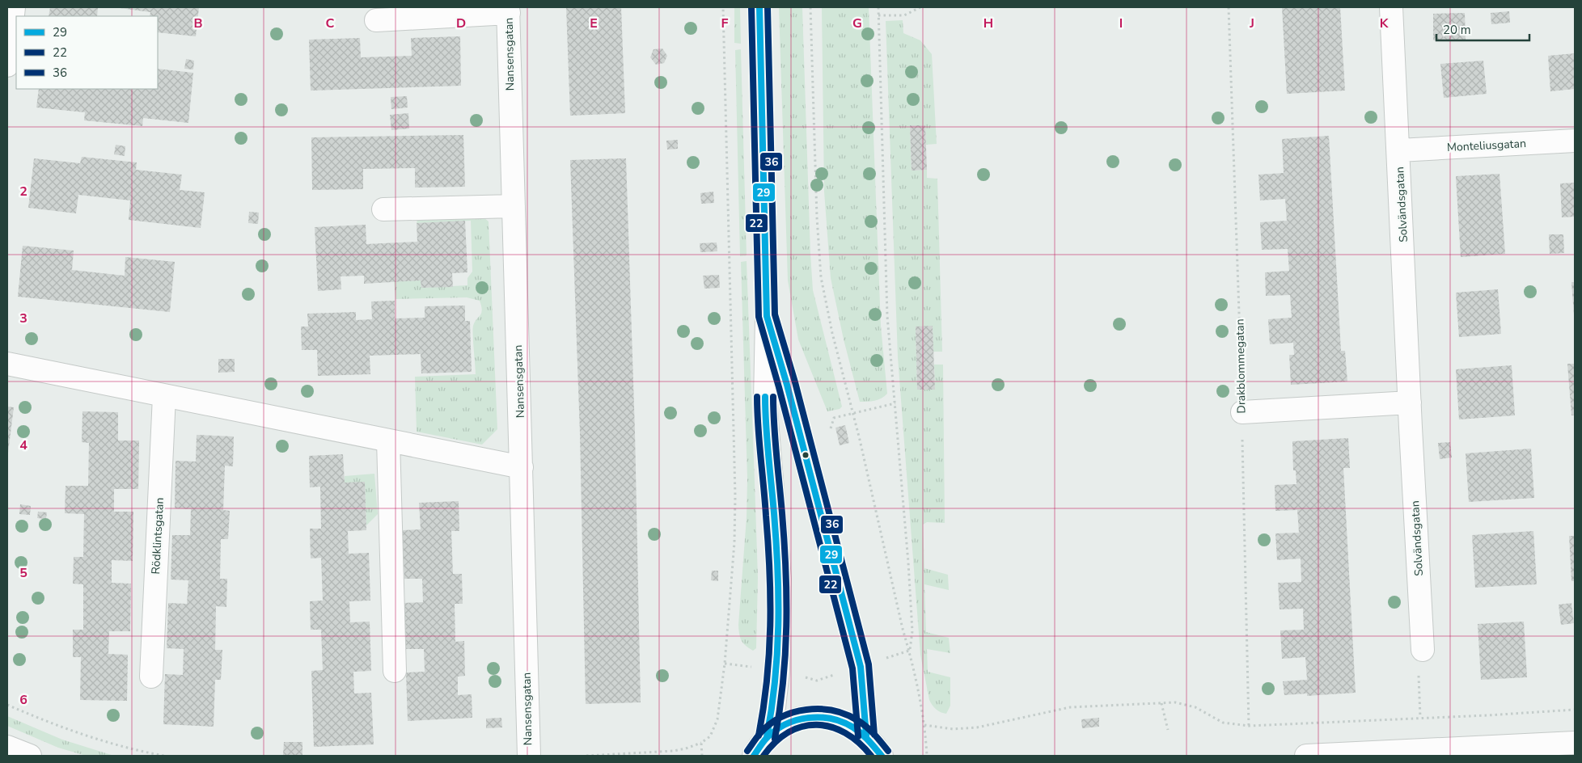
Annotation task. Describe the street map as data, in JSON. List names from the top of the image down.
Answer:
{
  "streets": {
    "street": [
      "Nansensgatan",
      "Monteliusgatan",
      "Solvändsgatan",
      "Rödklintsgatan"
    ],
    "path": ["Drakblommegatan"]
  },
  "crossings": [
    ["Monteliusgatan", "Solvändsgatan"]
  ],
  "lines": ["transit line 29", "transit line 22", "transit line 36"],
  "legend": ["29", "22", "36"],
  "scale_bar": "20 m",
  "grid": {
    "columns": [
      "B",
      "C",
      "D",
      "E",
      "F",
      "G",
      "H",
      "I",
      "J",
      "K"
    ],
    "rows": [
      "2",
      "3",
      "4",
      "5",
      "6"
    ]
  }
}
